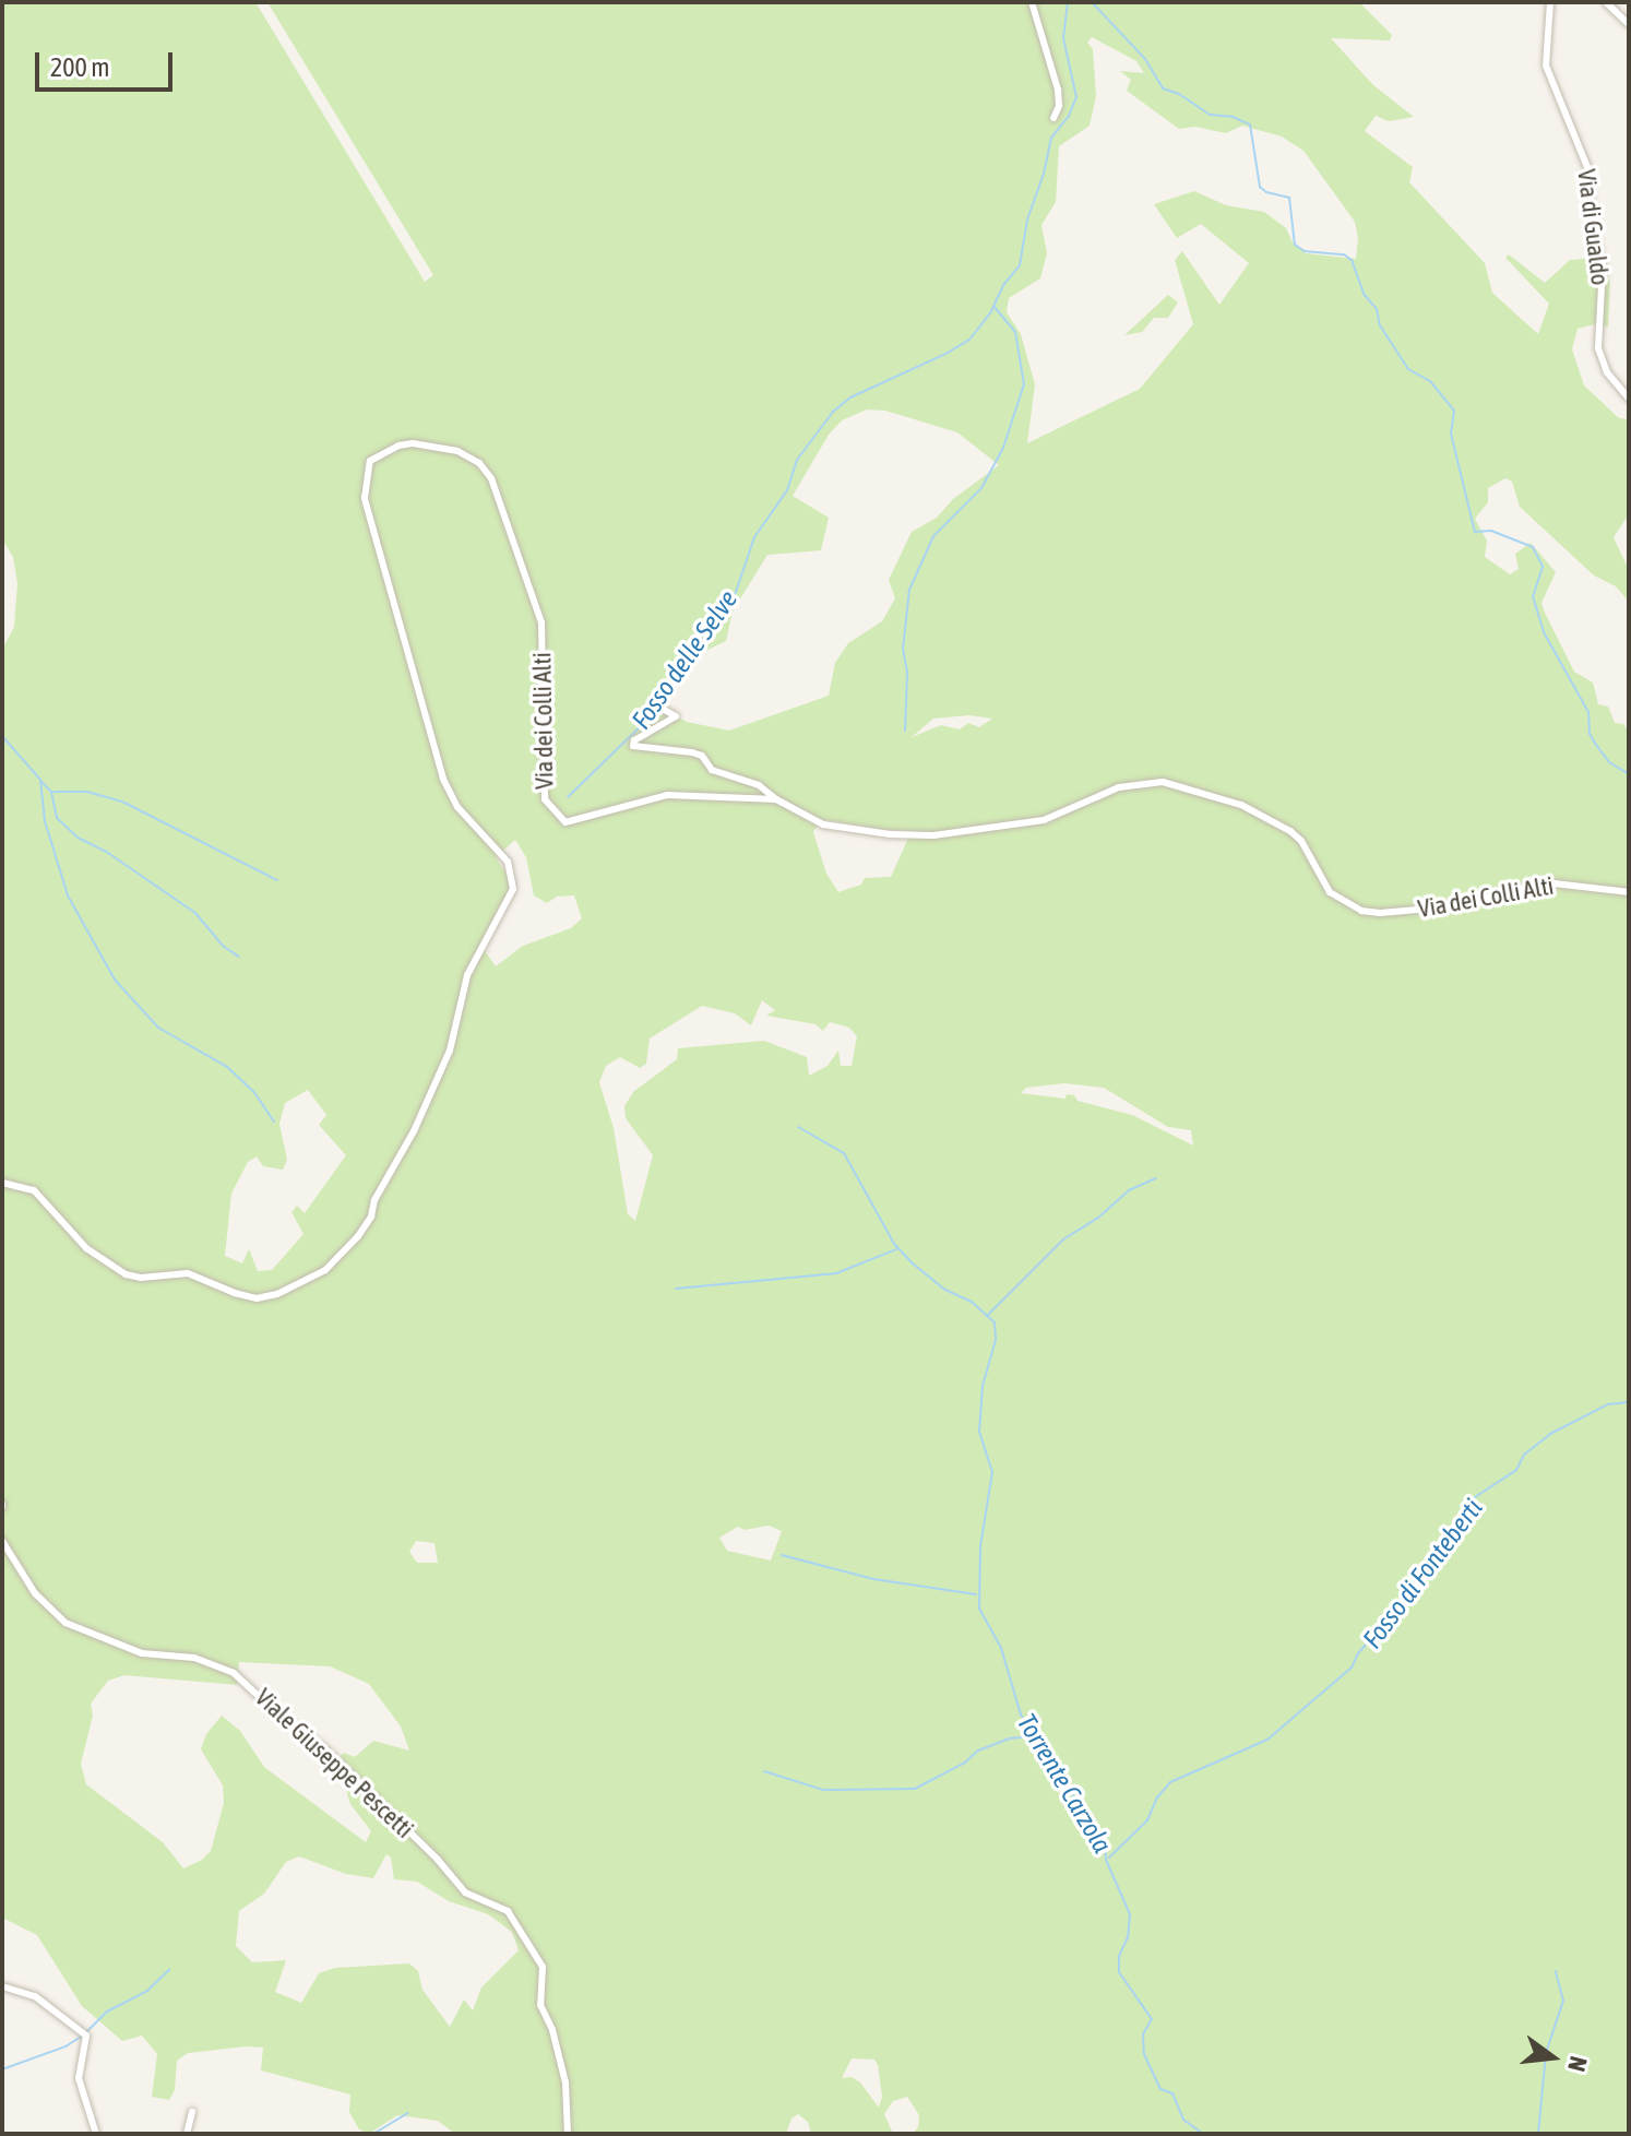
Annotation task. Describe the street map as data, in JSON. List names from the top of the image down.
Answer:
{
  "streets": {
    "street": ["Via di Gualdo", "Via dei Colli Alti", "Viale Giuseppe Pescetti"]
  },
  "water": ["Fosso delle Selve", "Fosso di Fonteberti", "Torrente Carzola"],
  "scale_bar": "200 m",
  "north": "right"
}
